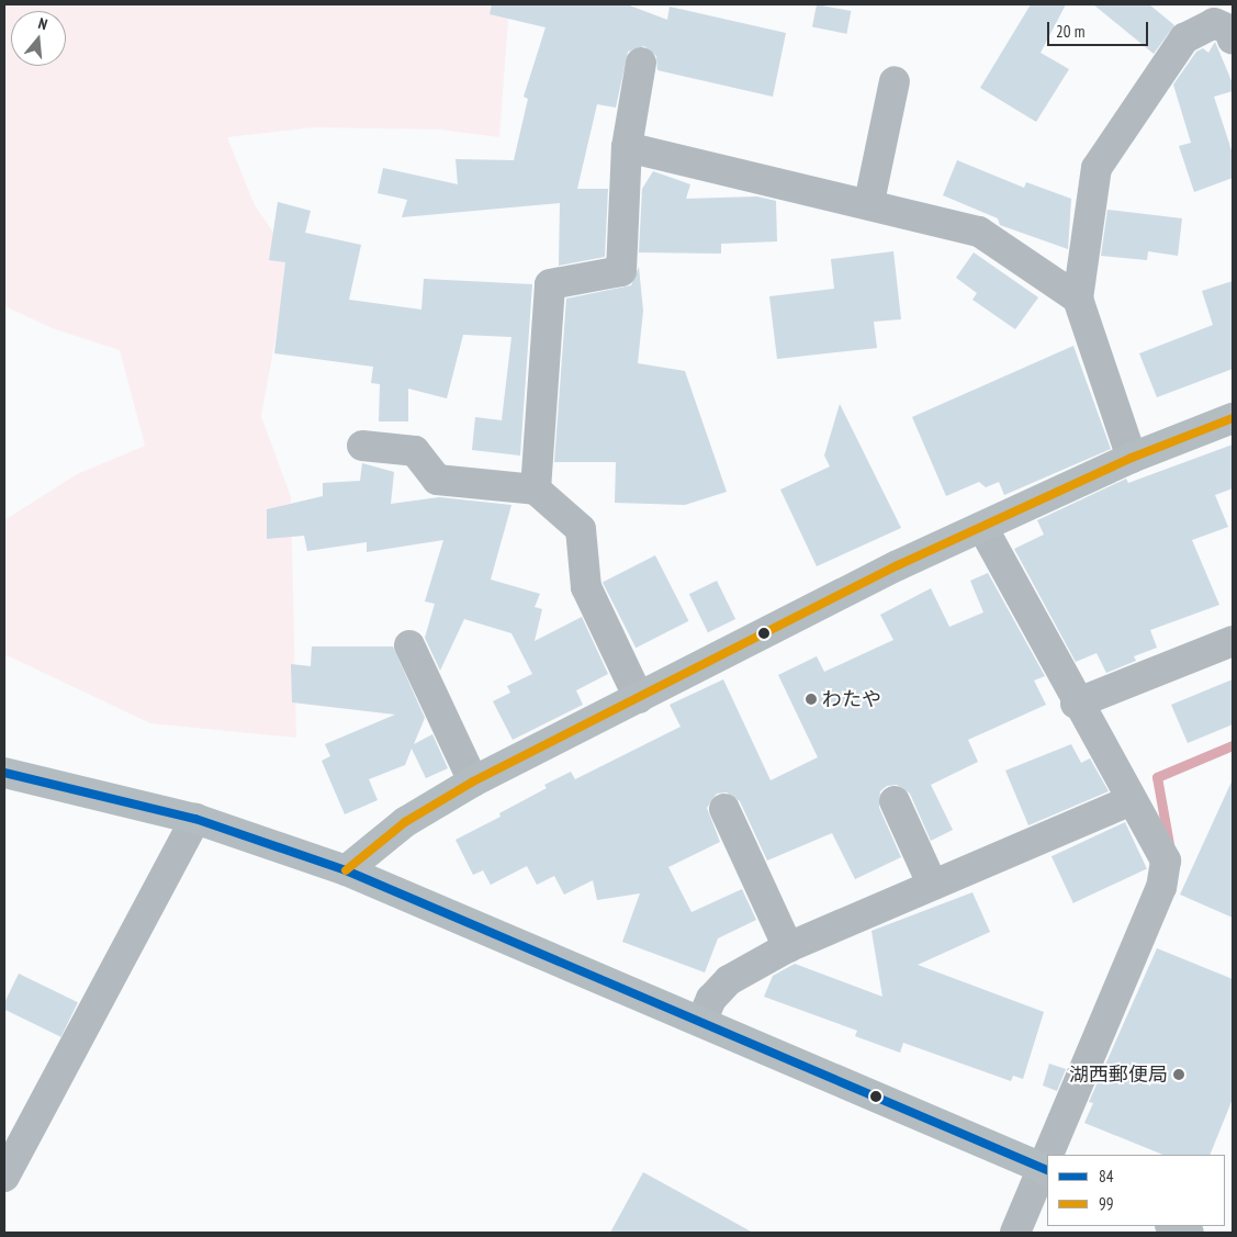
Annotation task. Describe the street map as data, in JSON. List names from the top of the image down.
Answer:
{
  "places": ["わたや", "湖西郵便局"],
  "lines": ["transit line 99", "transit line 84"],
  "legend": ["84", "99"],
  "scale_bar": "20 m",
  "north": "top"
}
